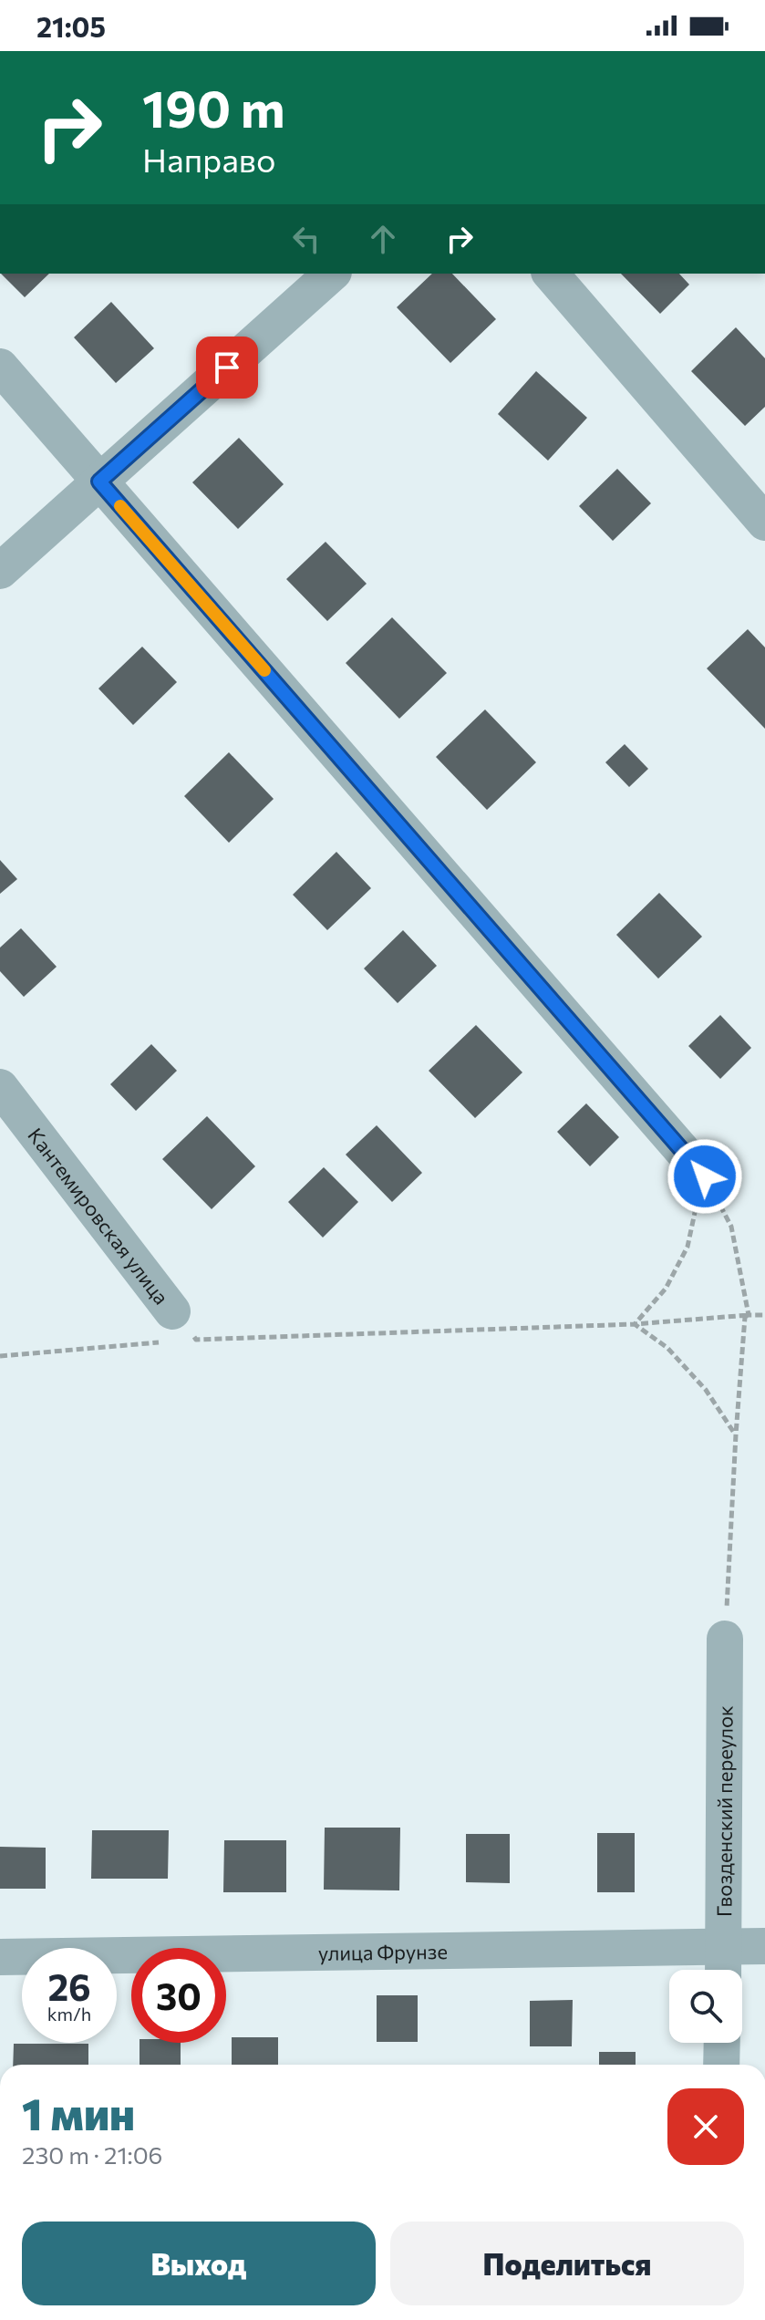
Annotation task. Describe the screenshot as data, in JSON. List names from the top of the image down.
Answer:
{
  "streets": {
    "street": ["Кантемировская улица", "Гвозденский переулок", "улица Фрунзе"]
  },
  "crossings": [
    ["Гвозденский переулок", "улица Фрунзе"]
  ],
  "page": {
    "status": "21:05",
    "turn": ["190 m", "Направо"],
    "speed": "26 km/h",
    "limit": "30",
    "heading": ["1 мин", "230 m · 21:06"],
    "buttons": ["Выход", "Поделиться"]
  }
}
